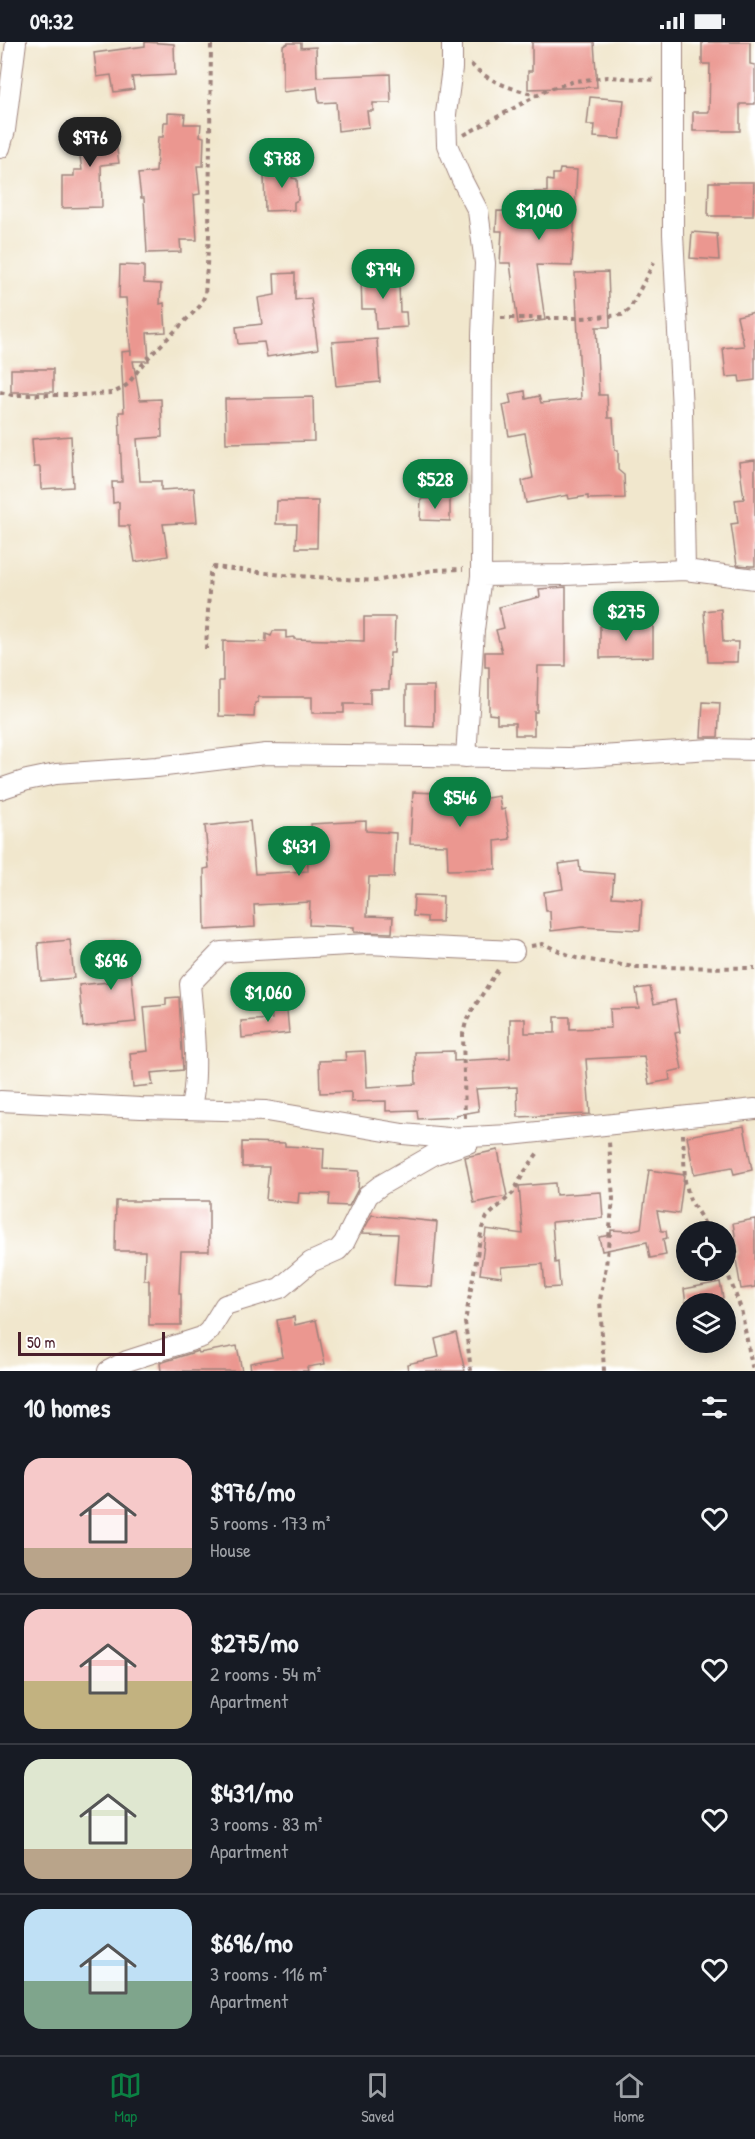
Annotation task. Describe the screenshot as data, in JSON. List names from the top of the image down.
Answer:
{
  "scale_bar": "50 m",
  "page": {
    "status": "09:32",
    "price": [
      "$976",
      "$788",
      "$1,040",
      "$794",
      "$528",
      "$275",
      "$546",
      "$431",
      "$696",
      "$1,060"
    ],
    "scale": "50 m",
    "heading": "10 homes",
    "list": [
      {
        "name": "$976/mo",
        "note": "5 rooms · 173 m² · House"
      },
      {
        "name": "$275/mo",
        "note": "2 rooms · 54 m² · Apartment"
      },
      {
        "name": "$431/mo",
        "note": "3 rooms · 83 m² · Apartment"
      },
      {
        "name": "$696/mo",
        "note": "3 rooms · 116 m² · Apartment"
      }
    ],
    "tabs": ["Map", "Saved", "Home"]
  }
}
